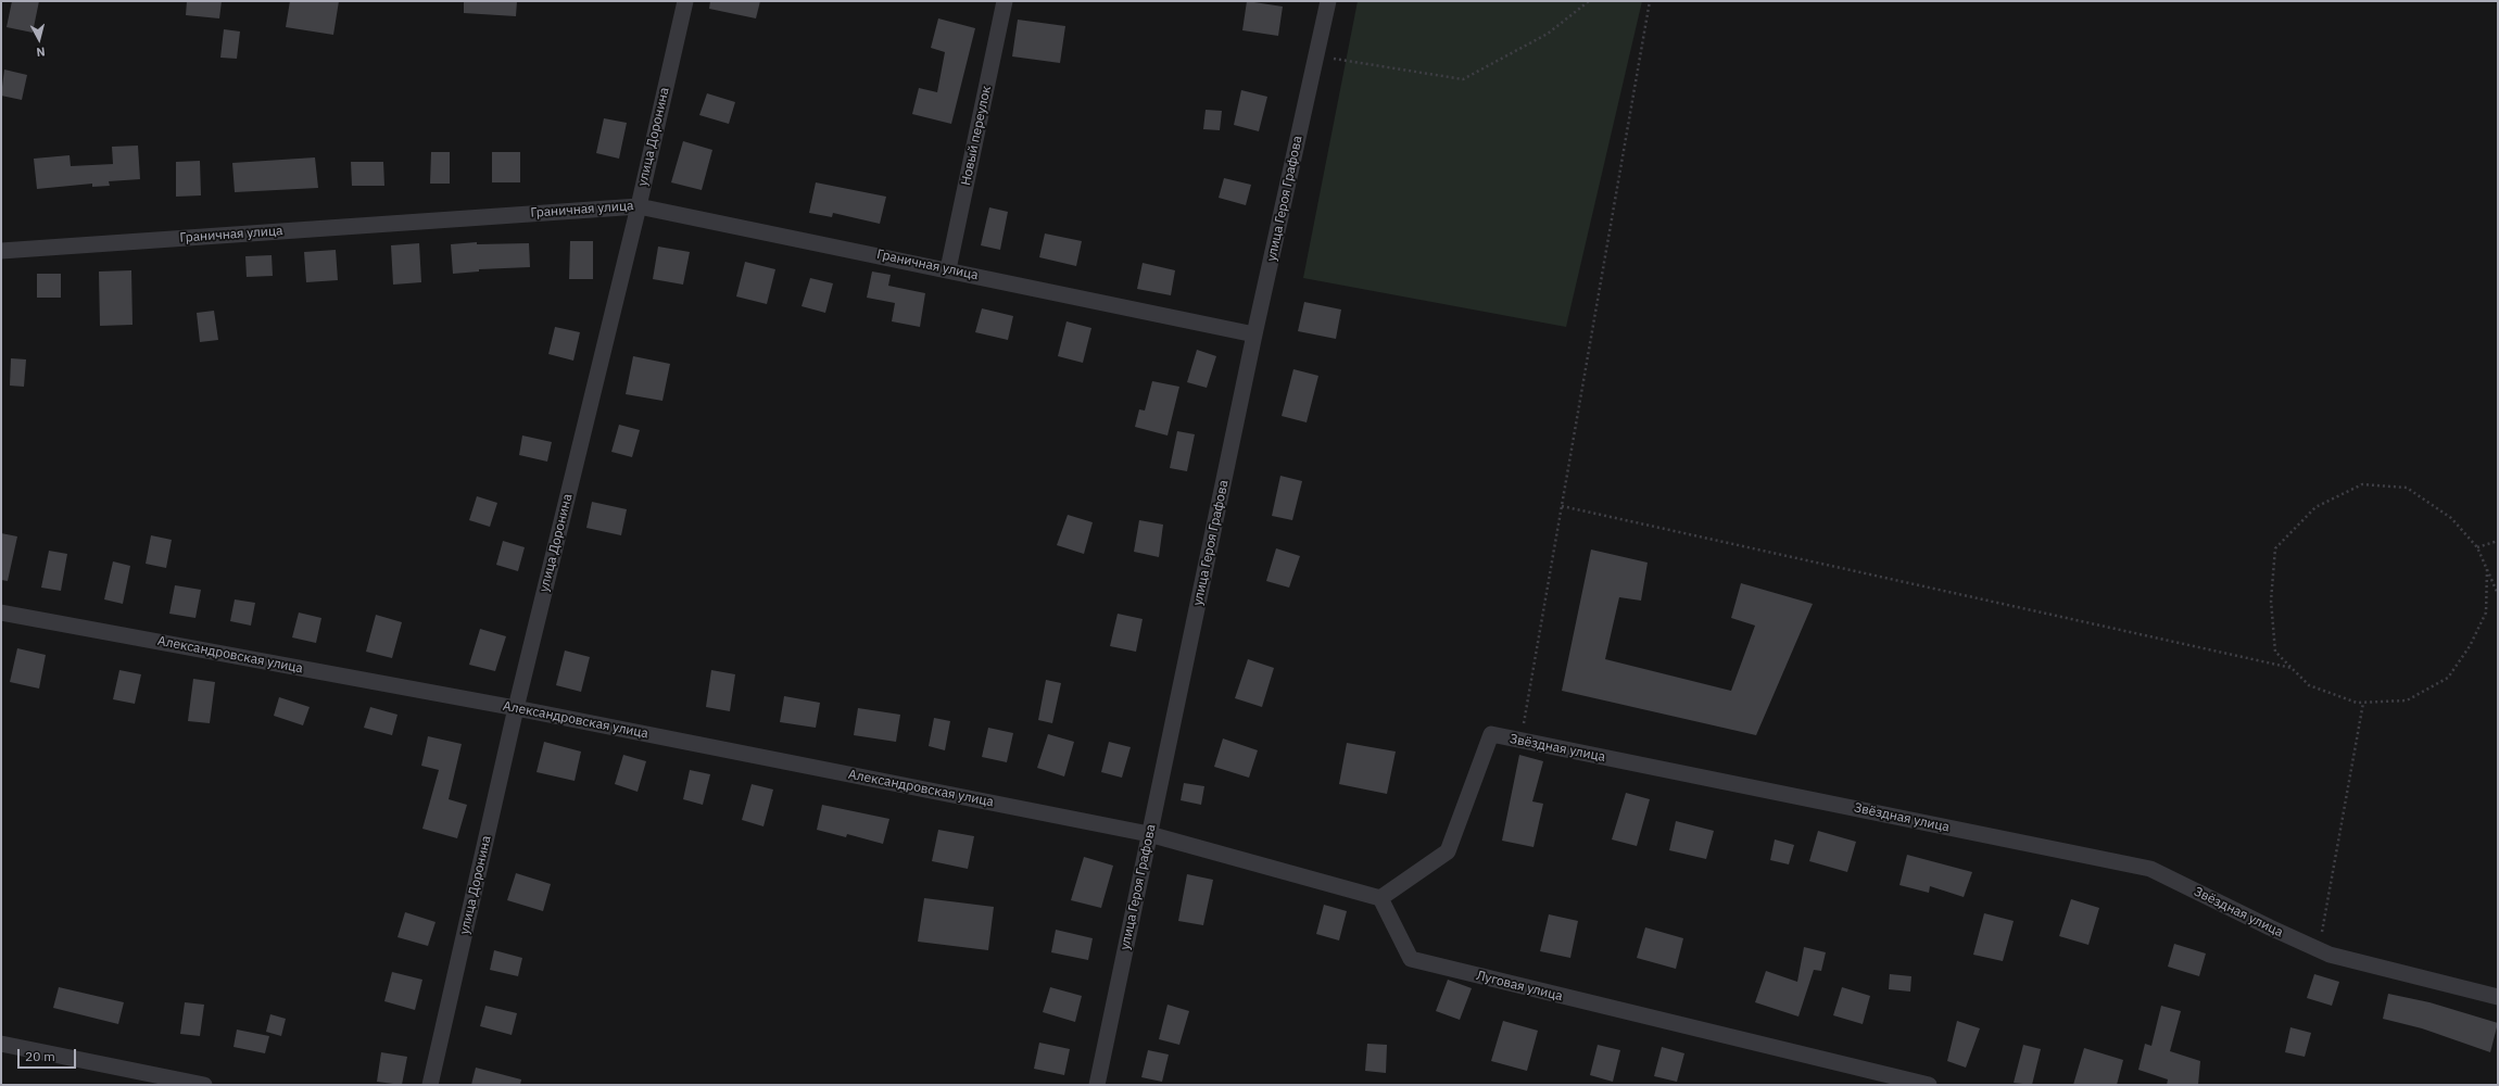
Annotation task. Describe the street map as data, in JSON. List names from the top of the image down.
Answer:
{
  "streets": {
    "street": [
      "Новый переулок",
      "улица Доронина",
      "улица Героя Графова",
      "Граничная улица",
      "Александровская улица",
      "Звёздная улица",
      "Луговая улица"
    ]
  },
  "crossings": [
    ["Новый переулок", "Граничная улица"],
    ["улица Доронина", "Граничная улица"],
    ["улица Доронина", "Александровская улица"],
    ["улица Героя Графова", "Граничная улица"],
    ["улица Героя Графова", "Александровская улица"],
    ["Звёздная улица", "Луговая улица"]
  ],
  "scale_bar": "20 m",
  "north": "bottom"
}
